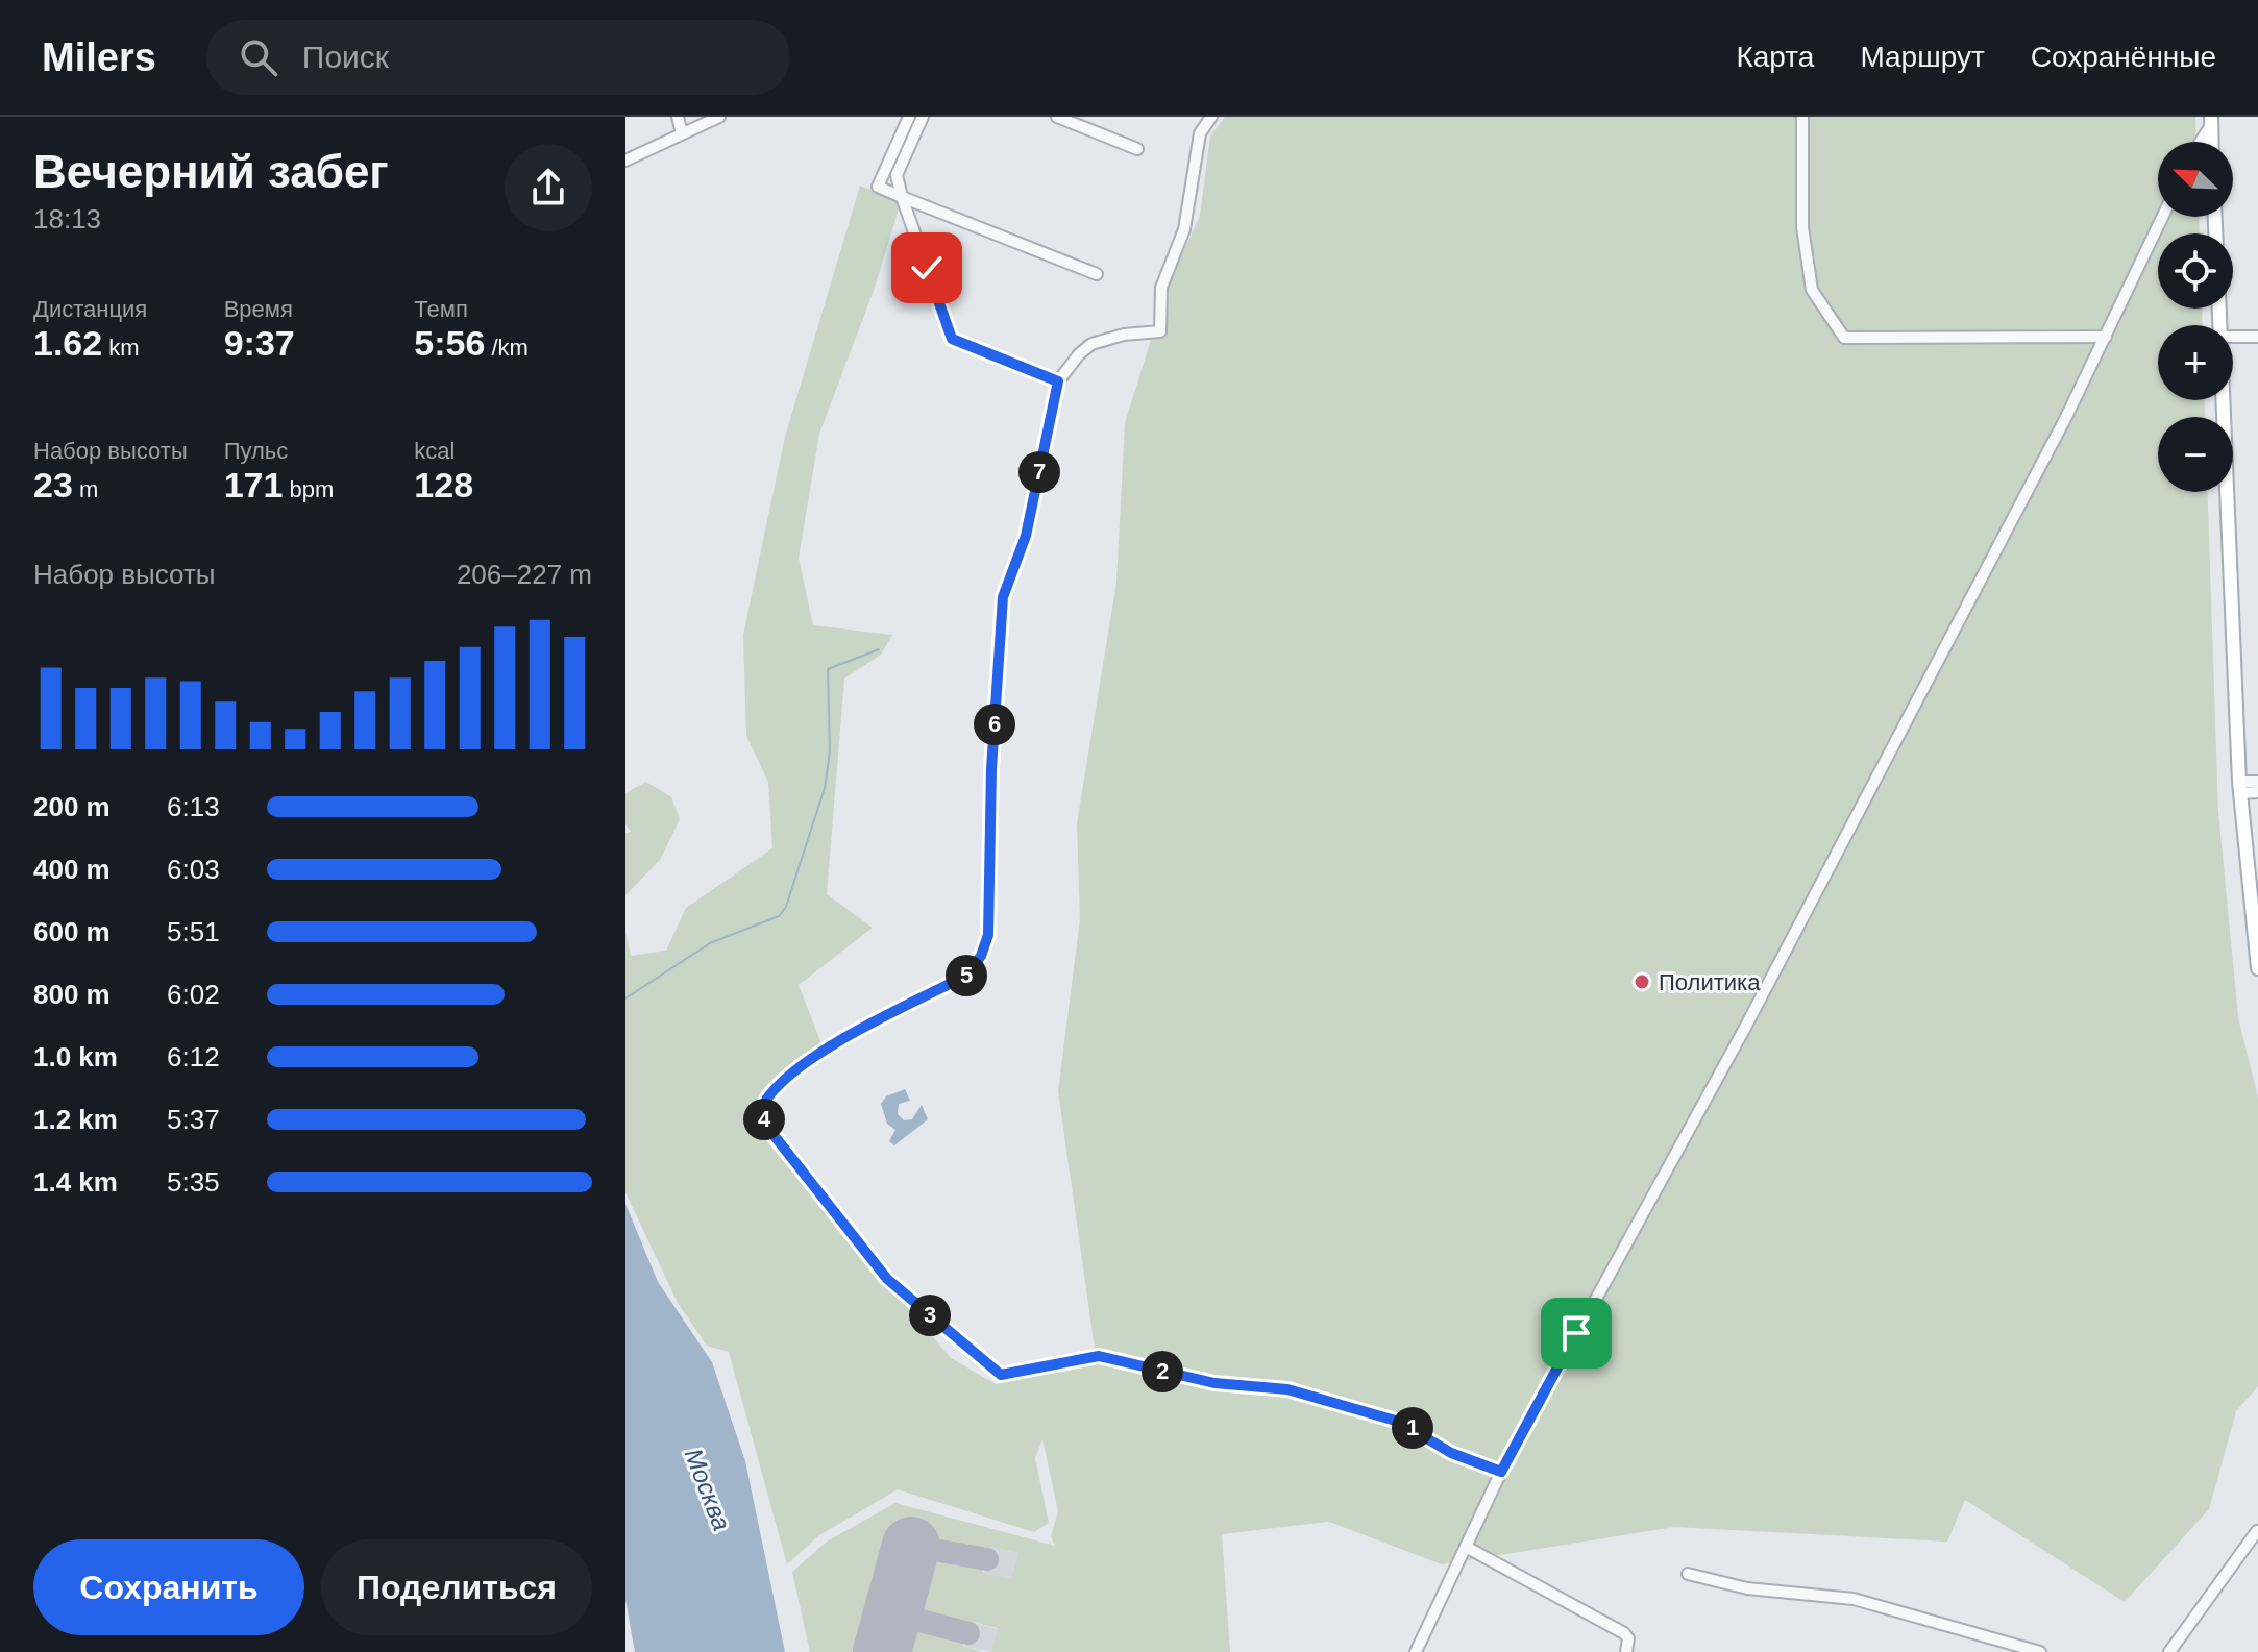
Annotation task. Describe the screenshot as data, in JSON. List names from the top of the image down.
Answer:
{
  "water": ["Москва"],
  "places": ["Политика"],
  "north": "top left",
  "page": {
    "header": "Milers",
    "search": "Поиск",
    "nav": ["Карта", "Маршрут", "Сохранённые"],
    "heading": ["Вечерний забег", "18:13"],
    "map_buttons": ["+", "−"],
    "stats": [
      ["Дистанция", "1.62 km"],
      ["Время", "9:37"],
      ["Темп", "5:56 /km"],
      ["Набор высоты", "23 m"],
      ["Пульс", "171 bpm"],
      ["kcal", "128"]
    ],
    "pins": [
      "7",
      "6",
      "5",
      "4",
      "3",
      "2",
      "1"
    ],
    "chart": ["Набор высоты", "206–227 m"],
    "list": [
      {
        "name": "200 m",
        "note": "6:13"
      },
      {
        "name": "400 m",
        "note": "6:03"
      },
      {
        "name": "600 m",
        "note": "5:51"
      },
      {
        "name": "800 m",
        "note": "6:02"
      },
      {
        "name": "1.0 km",
        "note": "6:12"
      },
      {
        "name": "1.2 km",
        "note": "5:37"
      },
      {
        "name": "1.4 km",
        "note": "5:35"
      }
    ],
    "buttons": ["Сохранить", "Поделиться"]
  }
}
